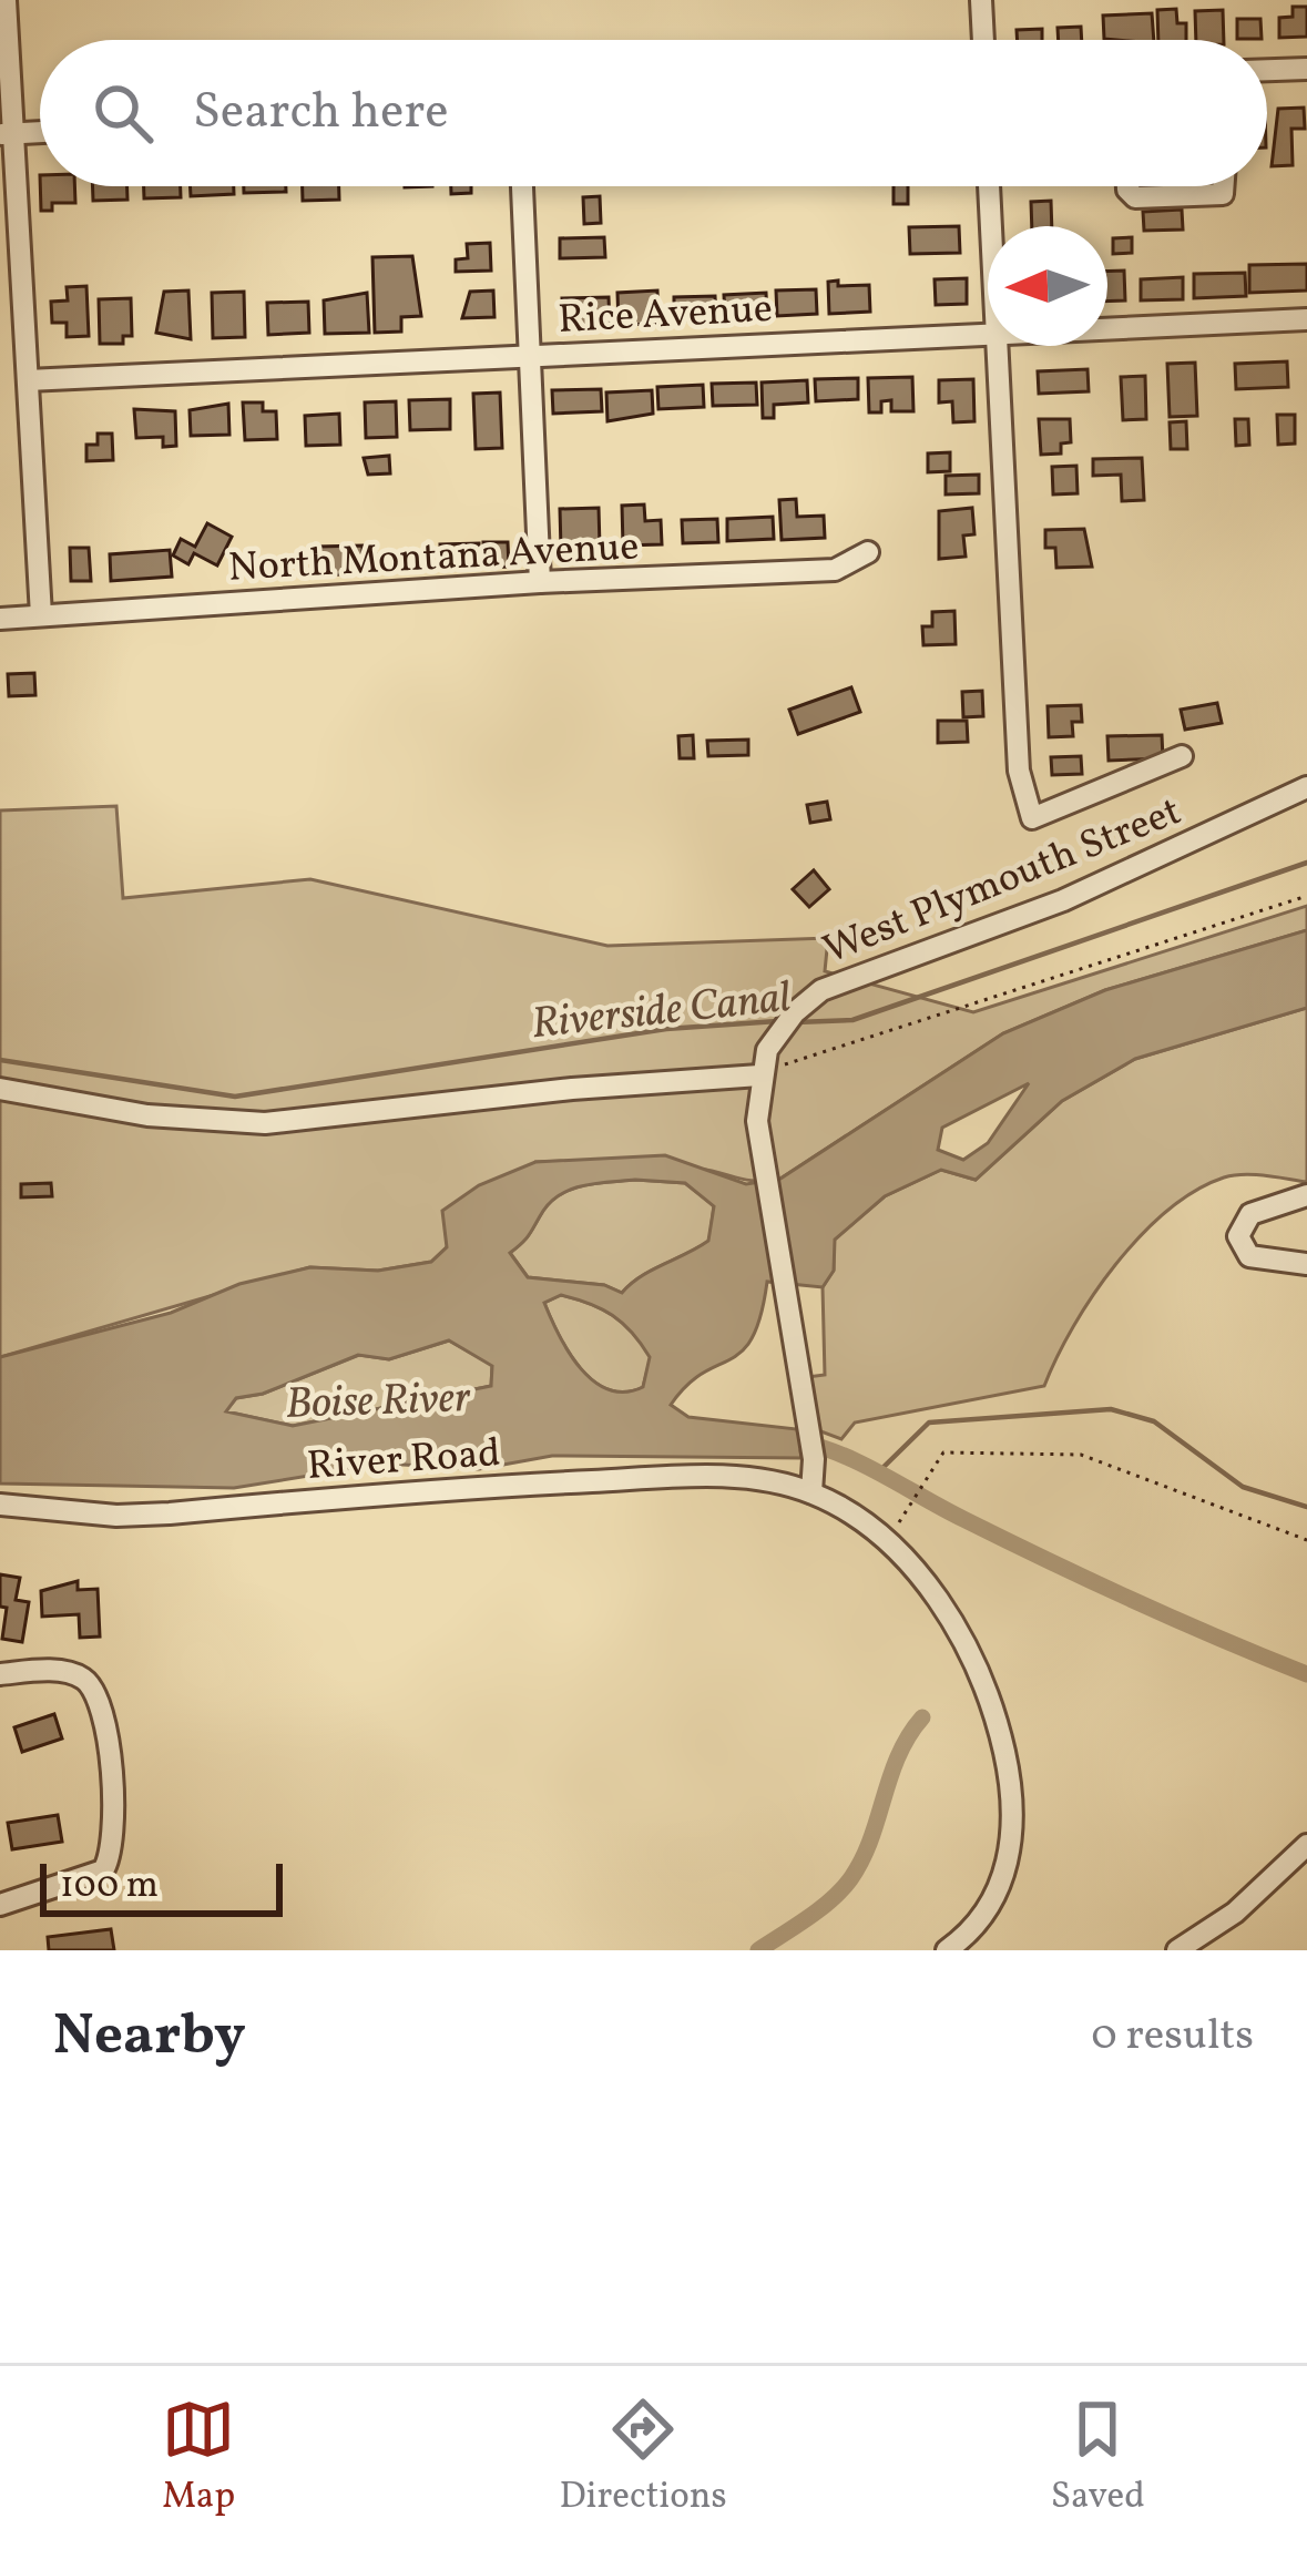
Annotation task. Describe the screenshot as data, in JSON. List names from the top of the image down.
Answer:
{
  "streets": {
    "street": [
      "Rice Avenue",
      "North Montana Avenue",
      "West Plymouth Street",
      "River Road"
    ]
  },
  "crossings": [
    ["West Plymouth Street", "River Road"]
  ],
  "water": ["Riverside Canal", "Boise River"],
  "scale_bar": "100 m",
  "north": "left",
  "page": {
    "search": "Search here",
    "scale": "100 m",
    "heading": ["Nearby", "0 results"],
    "nav": ["Map", "Directions", "Saved"]
  }
}
